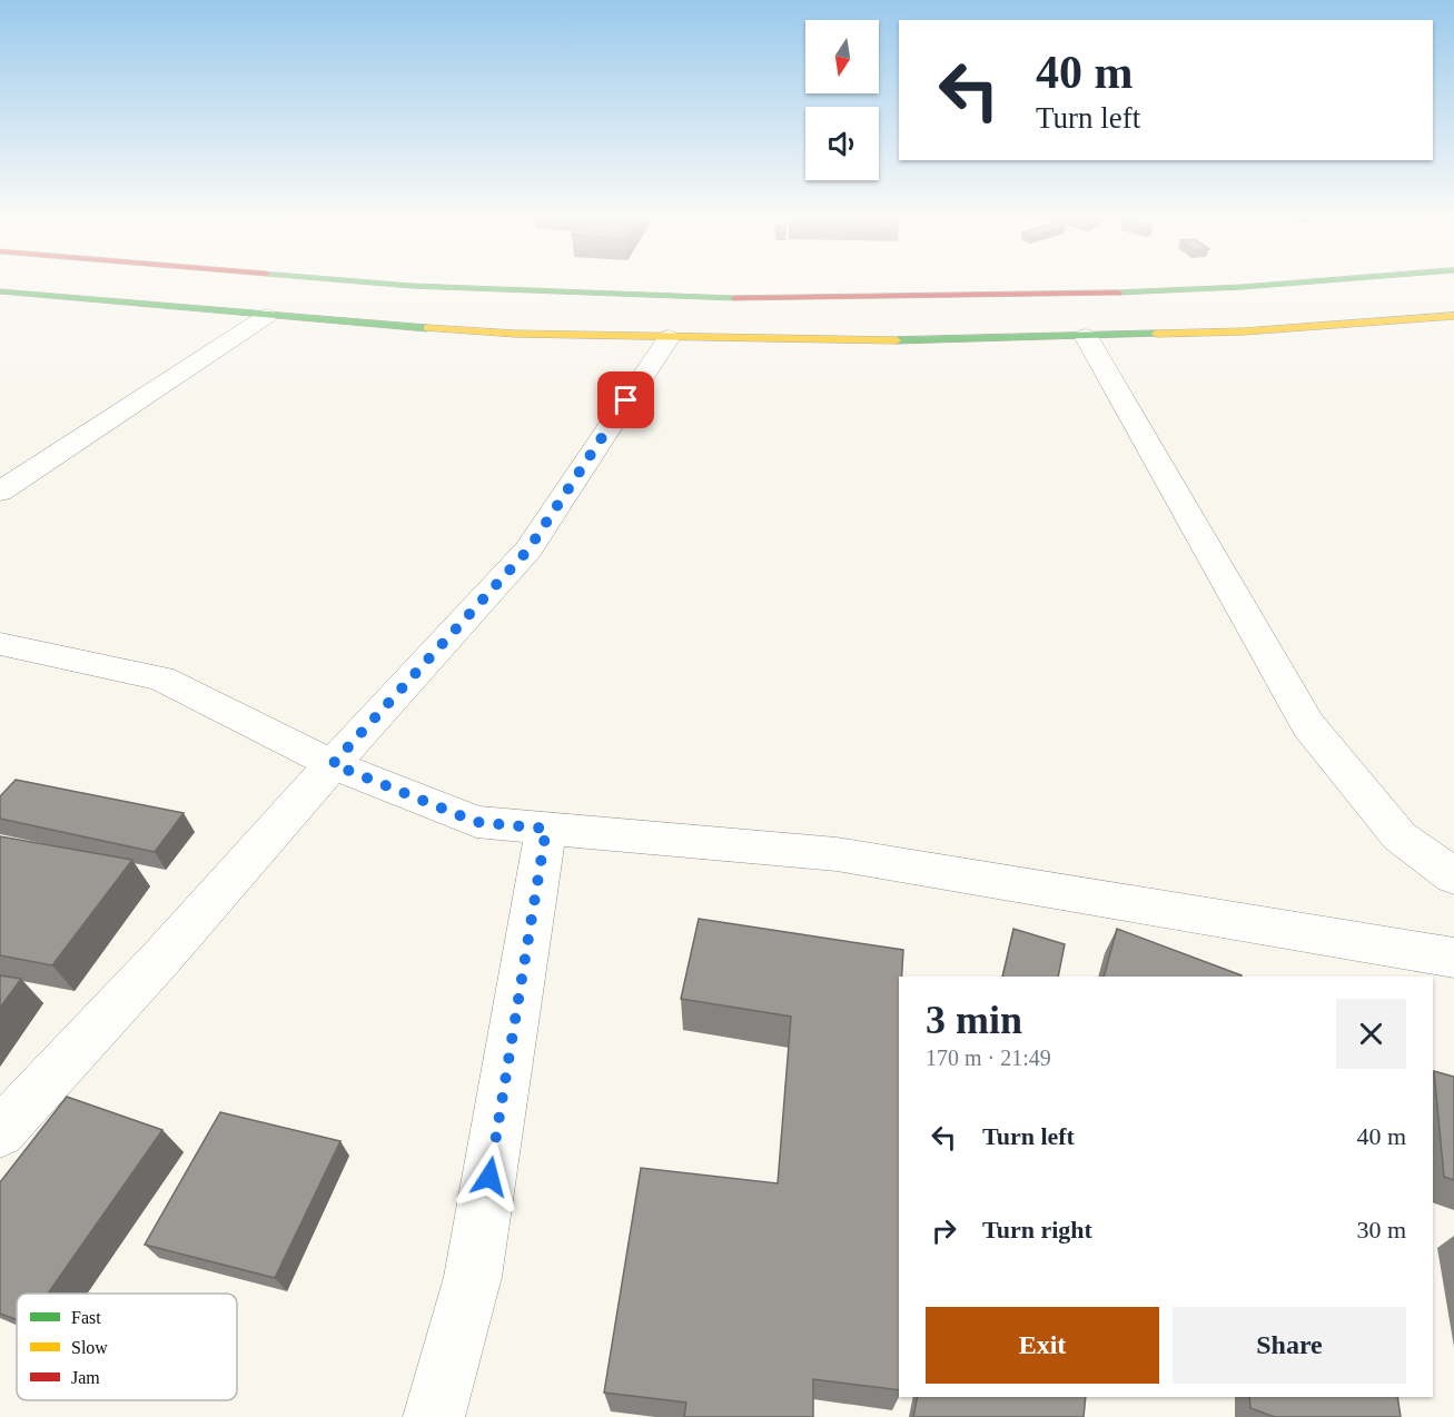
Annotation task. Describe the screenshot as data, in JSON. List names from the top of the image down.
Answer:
{
  "legend": ["Fast", "Slow", "Jam"],
  "north": "bottom",
  "page": {
    "turn": ["40 m", "Turn left"],
    "heading": ["3 min", "170 m · 21:49"],
    "list": [
      {
        "name": "Turn left",
        "value": "40 m"
      },
      {
        "name": "Turn right",
        "value": "30 m"
      }
    ],
    "buttons": ["Exit", "Share"]
  }
}
